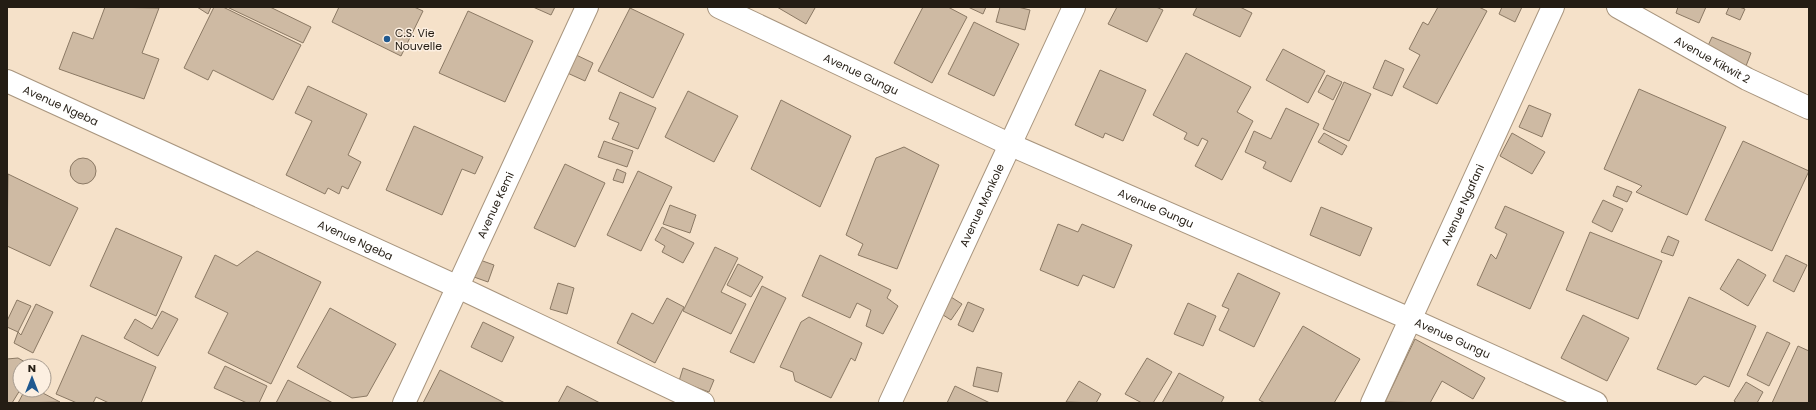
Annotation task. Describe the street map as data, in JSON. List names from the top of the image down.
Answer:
{
  "streets": {
    "street": [
      "Avenue Kikwit 2",
      "Avenue Gungu",
      "Avenue Ngeba",
      "Avenue Kemi",
      "Avenue Monkole",
      "Avenue Ngafani"
    ]
  },
  "crossings": [
    ["Avenue Gungu", "Avenue Monkole"],
    ["Avenue Gungu", "Avenue Ngafani"],
    ["Avenue Ngeba", "Avenue Kemi"]
  ],
  "places": ["C.S. Vie Nouvelle"],
  "north": "top"
}
